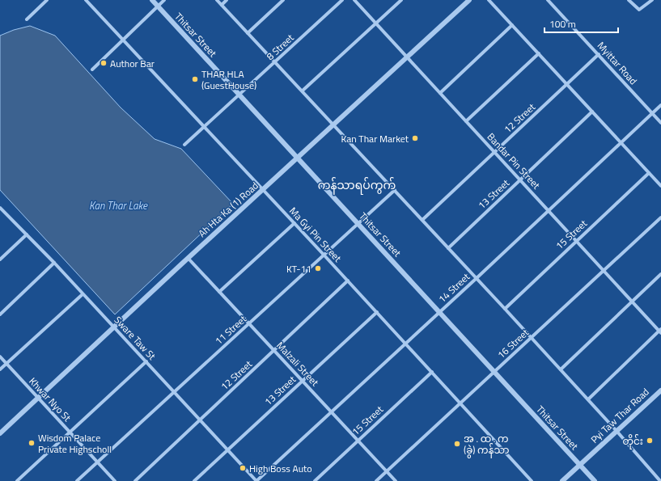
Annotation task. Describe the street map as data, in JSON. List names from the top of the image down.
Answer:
{
  "streets": {
    "street": [
      "Thitsar Street",
      "8 Street",
      "Myittar Road",
      "12 Street",
      "Bandar Pin Street",
      "13 Street",
      "Ah Hta Ka (1) Road",
      "Ma Gyi Pin Street",
      "15 Street",
      "14 Street",
      "11 Street",
      "Sware Taw St",
      "16 Street",
      "Malzali Street",
      "Khwar Nyo St",
      "Pyi Taw Thar Road"
    ]
  },
  "crossings": [
    ["Thitsar Street", "8 Street"],
    ["Thitsar Street", "Ah Hta Ka (1) Road"],
    ["Thitsar Street", "14 Street"],
    ["Thitsar Street", "11 Street"],
    ["Thitsar Street", "16 Street"],
    ["Thitsar Street", "Pyi Taw Thar Road"],
    ["8 Street", "Ma Gyi Pin Street"],
    ["Myittar Road", "12 Street"],
    ["Myittar Road", "14 Street"],
    ["12 Street", "Bandar Pin Street"],
    ["12 Street", "Ma Gyi Pin Street"],
    ["12 Street", "Sware Taw St"],
    ["12 Street", "Malzali Street"],
    ["Bandar Pin Street", "13 Street"],
    ["Bandar Pin Street", "Ah Hta Ka (1) Road"],
    ["Bandar Pin Street", "15 Street"],
    ["Bandar Pin Street", "14 Street"],
    ["Bandar Pin Street", "16 Street"],
    ["13 Street", "Ma Gyi Pin Street"],
    ["13 Street", "Sware Taw St"],
    ["13 Street", "Malzali Street"],
    ["Ah Hta Ka (1) Road", "Ma Gyi Pin Street"],
    ["Ah Hta Ka (1) Road", "Sware Taw St"],
    ["Ah Hta Ka (1) Road", "Malzali Street"],
    ["Ah Hta Ka (1) Road", "Khwar Nyo St"],
    ["Ma Gyi Pin Street", "15 Street"],
    ["Ma Gyi Pin Street", "14 Street"],
    ["Ma Gyi Pin Street", "11 Street"],
    ["Ma Gyi Pin Street", "16 Street"],
    ["15 Street", "Malzali Street"],
    ["14 Street", "Sware Taw St"],
    ["14 Street", "Malzali Street"],
    ["11 Street", "Sware Taw St"],
    ["11 Street", "Malzali Street"],
    ["11 Street", "Khwar Nyo St"],
    ["16 Street", "Malzali Street"]
  ],
  "districts": ["ကန်သာရပ်ကွက်"],
  "water": ["Kan Thar Lake"],
  "places": [
    "Author Bar",
    "THAR HLA (GuestHouse)",
    "Kan Thar Market",
    "KT-11",
    "တိုင်း",
    "Wisdom Palace Private Highscholl",
    "အ . ထ . က (ခွဲ) ကန်သာ",
    "High Boss Auto"
  ],
  "scale_bar": "100 m"
}
